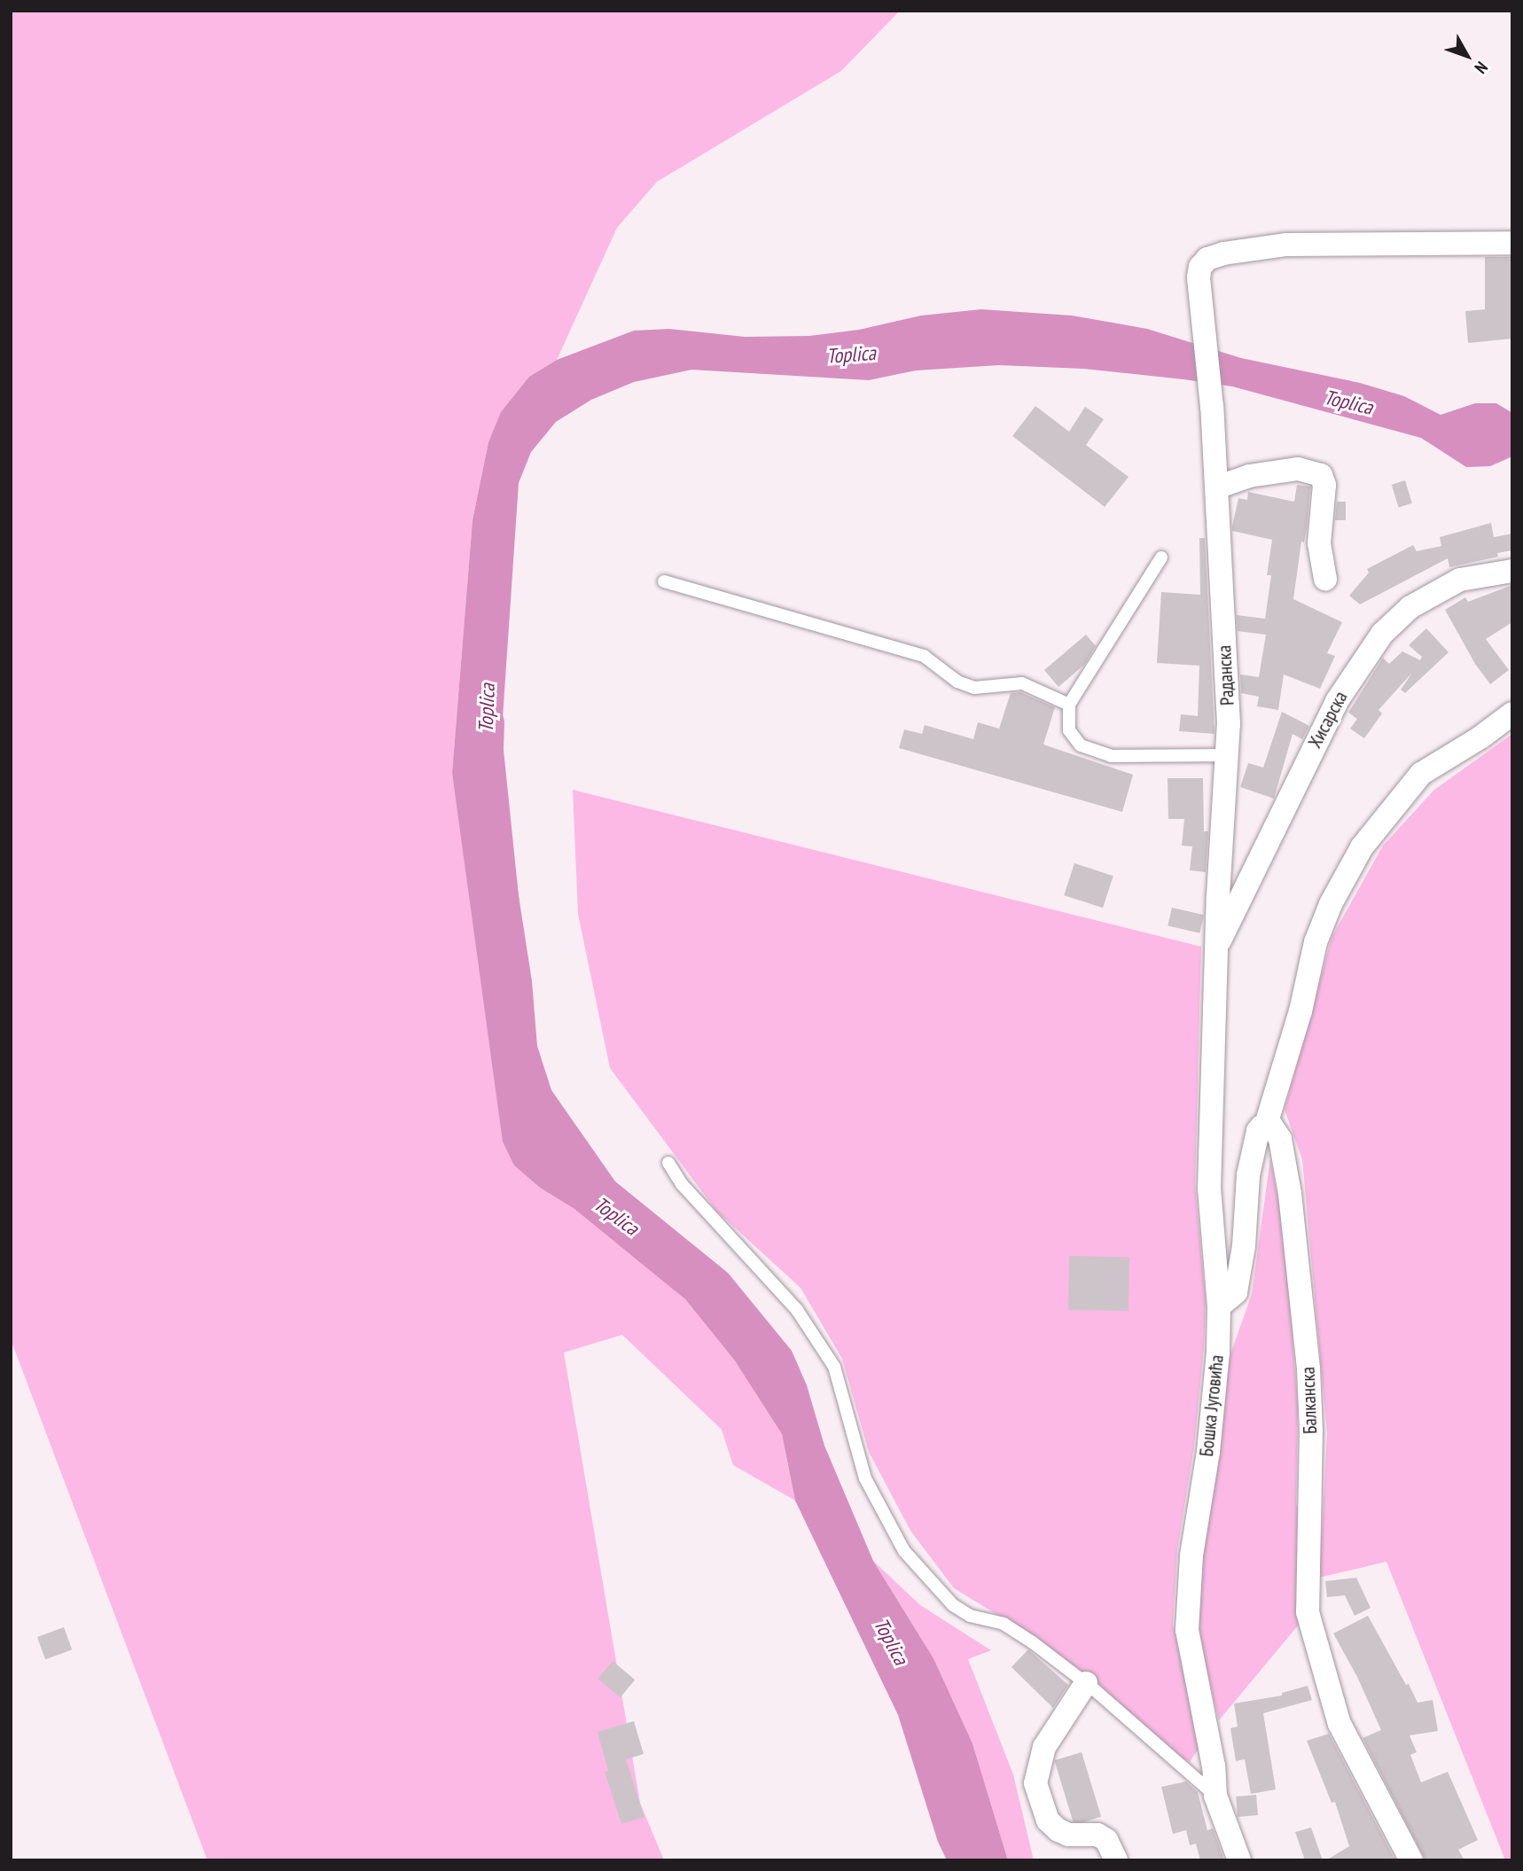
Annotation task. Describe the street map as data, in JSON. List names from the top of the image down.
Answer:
{
  "streets": {
    "street": [
      "Раданска",
      "Хисарска",
      "Балканска",
      "Бошка Југовића"
    ]
  },
  "crossings": [
    ["Раданска", "Хисарска"],
    ["Раданска", "Бошка Југовића"],
    ["Хисарска", "Бошка Југовића"]
  ],
  "water": ["Toplica"],
  "north": "bottom right"
}
